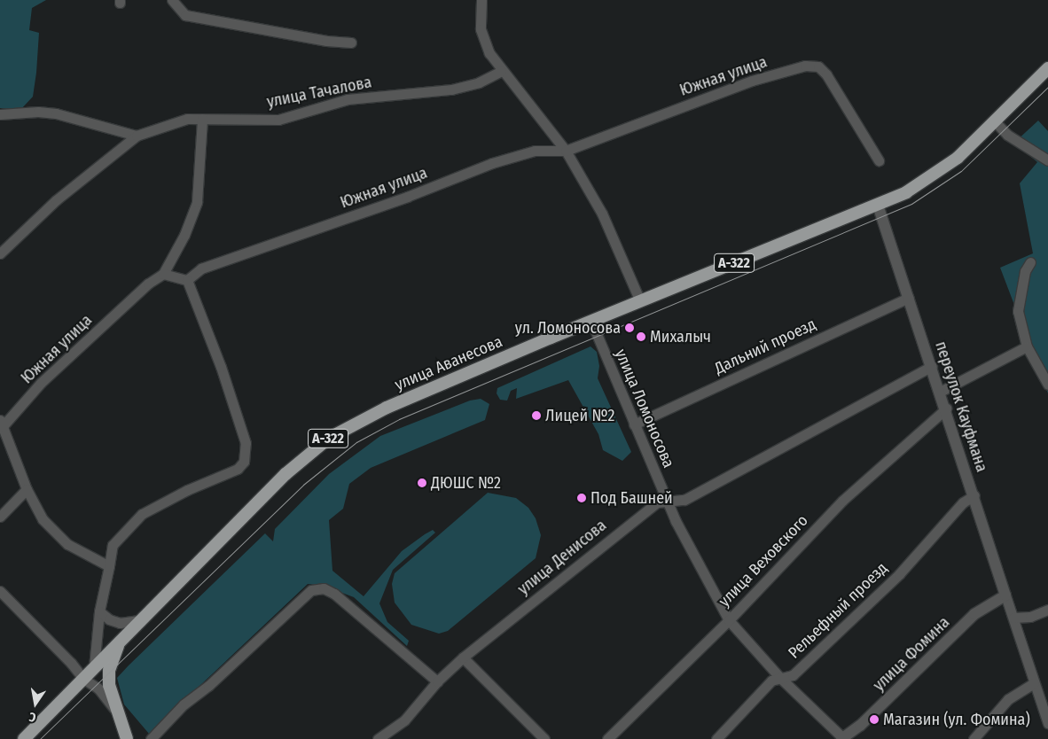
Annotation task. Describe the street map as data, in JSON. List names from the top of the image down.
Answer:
{
  "streets": {
    "highway": ["А-322", "улица Аванесова"],
    "street": [
      "Южная улица",
      "улица Тачалова",
      "Дальний проезд",
      "переулок Кауфмана",
      "улица Ломоносова",
      "улица Денисова",
      "улица Веховского",
      "Рельефный проезд",
      "улица Фомина"
    ]
  },
  "crossings": [
    ["А-322", "улица Аванесова"],
    ["А-322", "переулок Кауфмана"],
    ["Дальний проезд", "переулок Кауфмана"],
    ["Дальний проезд", "улица Ломоносова"],
    ["улица Аванесова", "переулок Кауфмана"],
    ["улица Аванесова", "улица Ломоносова"],
    ["переулок Кауфмана", "улица Денисова"],
    ["переулок Кауфмана", "улица Веховского"],
    ["переулок Кауфмана", "Рельефный проезд"],
    ["переулок Кауфмана", "улица Фомина"],
    ["улица Ломоносова", "улица Денисова"],
    ["улица Ломоносова", "улица Веховского"],
    ["улица Ломоносова", "Рельефный проезд"],
    ["улица Ломоносова", "улица Фомина"]
  ],
  "places": [
    "ул. Ломоносова",
    "Михалыч",
    "Лицей №2",
    "ДЮШС №2",
    "Под Башней",
    "Магазин (ул. Фомина)"
  ],
  "north": "bottom"
}
